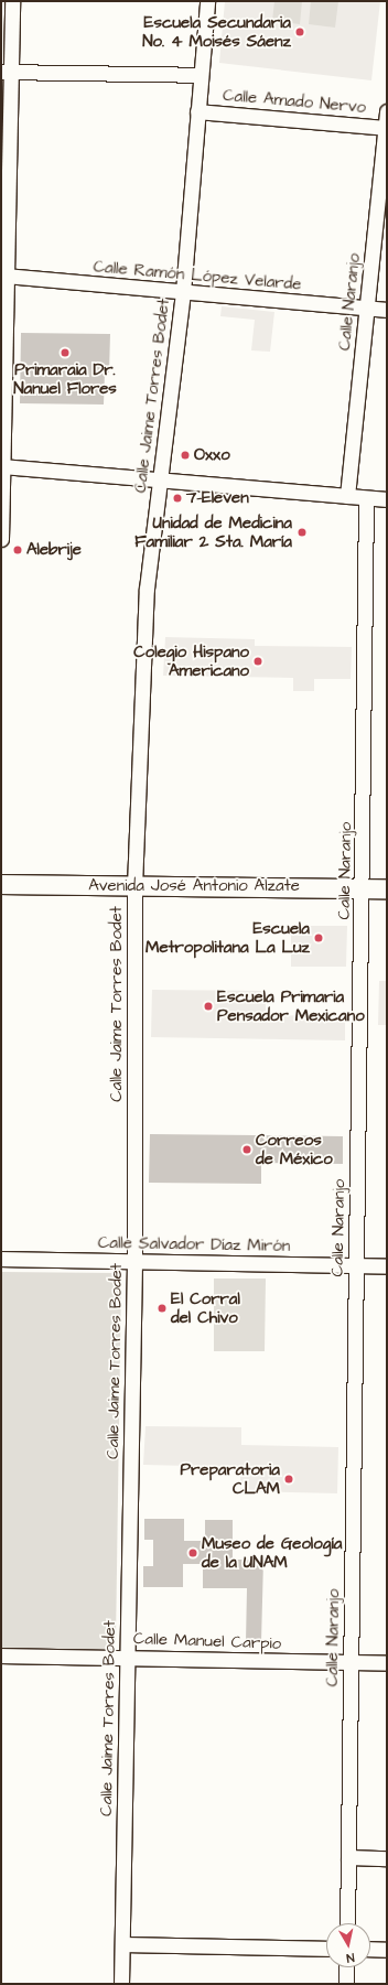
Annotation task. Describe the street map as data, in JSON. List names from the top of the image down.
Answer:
{
  "streets": {
    "main road": ["Avenida José Antonio Alzate"],
    "street": [
      "Calle Amado Nervo",
      "Calle Ramón López Velarde",
      "Calle Naranjo",
      "Calle Jaime Torres Bodet",
      "Calle Salvador Díaz Mirón",
      "Calle Manuel Carpio"
    ]
  },
  "crossings": [
    ["Calle Amado Nervo", "Calle Naranjo"],
    ["Calle Amado Nervo", "Calle Jaime Torres Bodet"],
    ["Calle Ramón López Velarde", "Calle Naranjo"],
    ["Calle Ramón López Velarde", "Calle Jaime Torres Bodet"],
    ["Calle Naranjo", "Avenida José Antonio Alzate"],
    ["Calle Naranjo", "Calle Salvador Díaz Mirón"],
    ["Calle Naranjo", "Calle Manuel Carpio"],
    ["Calle Jaime Torres Bodet", "Avenida José Antonio Alzate"],
    ["Calle Jaime Torres Bodet", "Calle Salvador Díaz Mirón"],
    ["Calle Jaime Torres Bodet", "Calle Manuel Carpio"]
  ],
  "places": [
    "Escuela Secundaria No. 4 Moisés Sáenz",
    "Primaraia Dr. Nanuel Flores",
    "Oxxo",
    "7-Eleven",
    "Unidad de Medicina Familiar 2 Sta. María",
    "Alebrije",
    "Colegio Hispano Americano",
    "Escuela Metropolitana La Luz",
    "Escuela Primaria Pensador Mexicano",
    "Correos de México",
    "El Corral del Chivo",
    "Preparatoria CLAM",
    "Museo de Geología de la UNAM"
  ],
  "north": "bottom"
}
